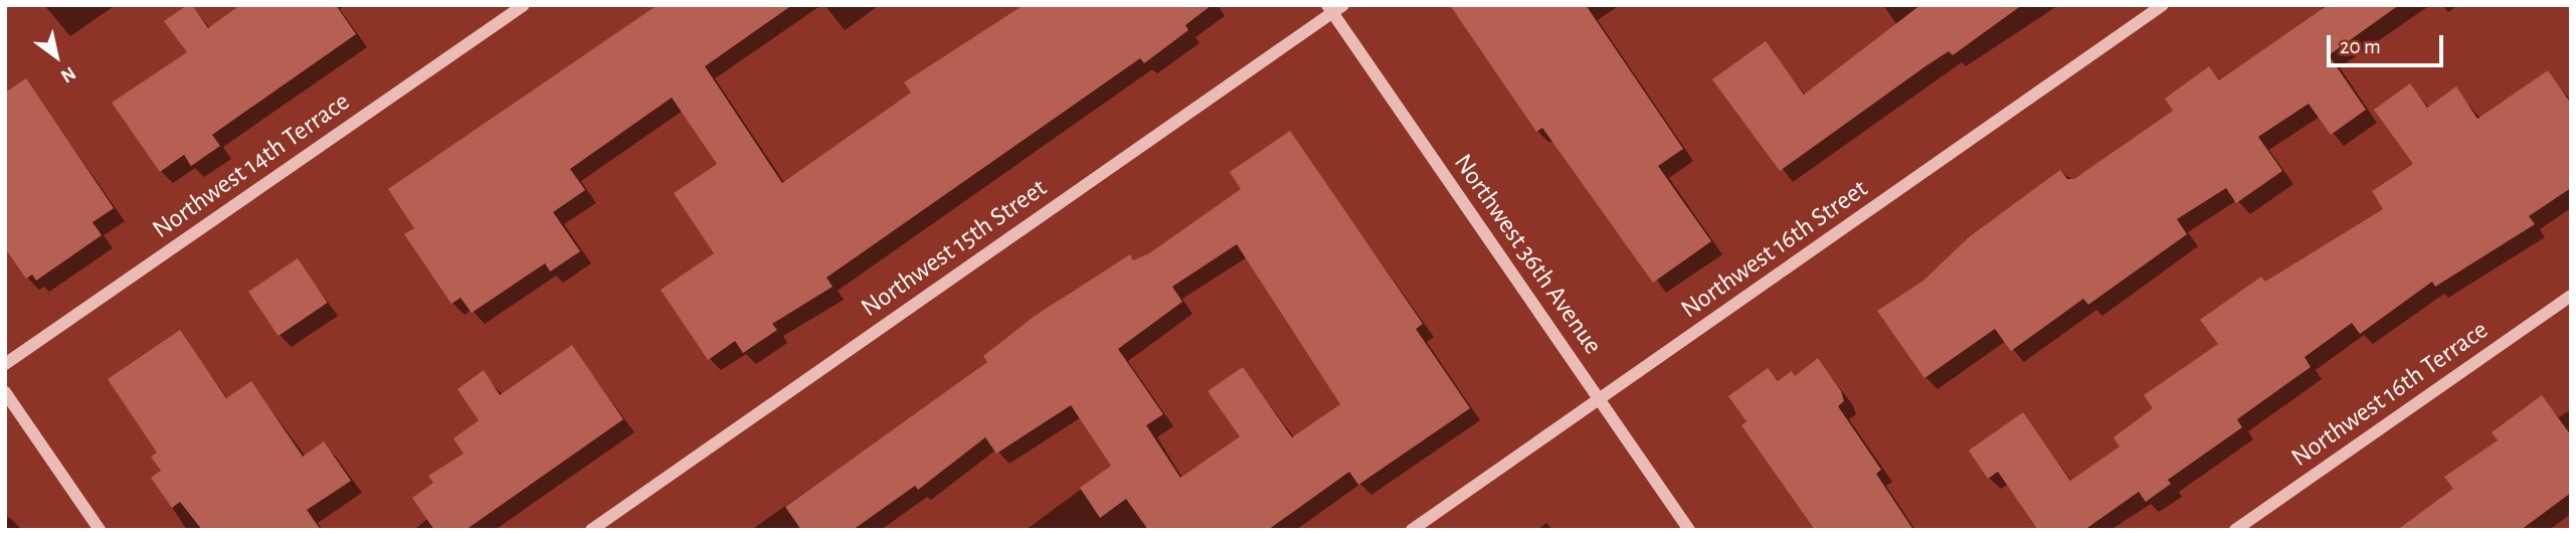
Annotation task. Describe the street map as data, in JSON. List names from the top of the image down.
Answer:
{
  "streets": {
    "street": [
      "Northwest 14th Terrace",
      "Northwest 15th Street",
      "Northwest 16th Street",
      "Northwest 36th Avenue",
      "Northwest 16th Terrace"
    ]
  },
  "crossings": [
    ["Northwest 15th Street", "Northwest 36th Avenue"],
    ["Northwest 16th Street", "Northwest 36th Avenue"]
  ],
  "scale_bar": "20 m",
  "north": "bottom right"
}
